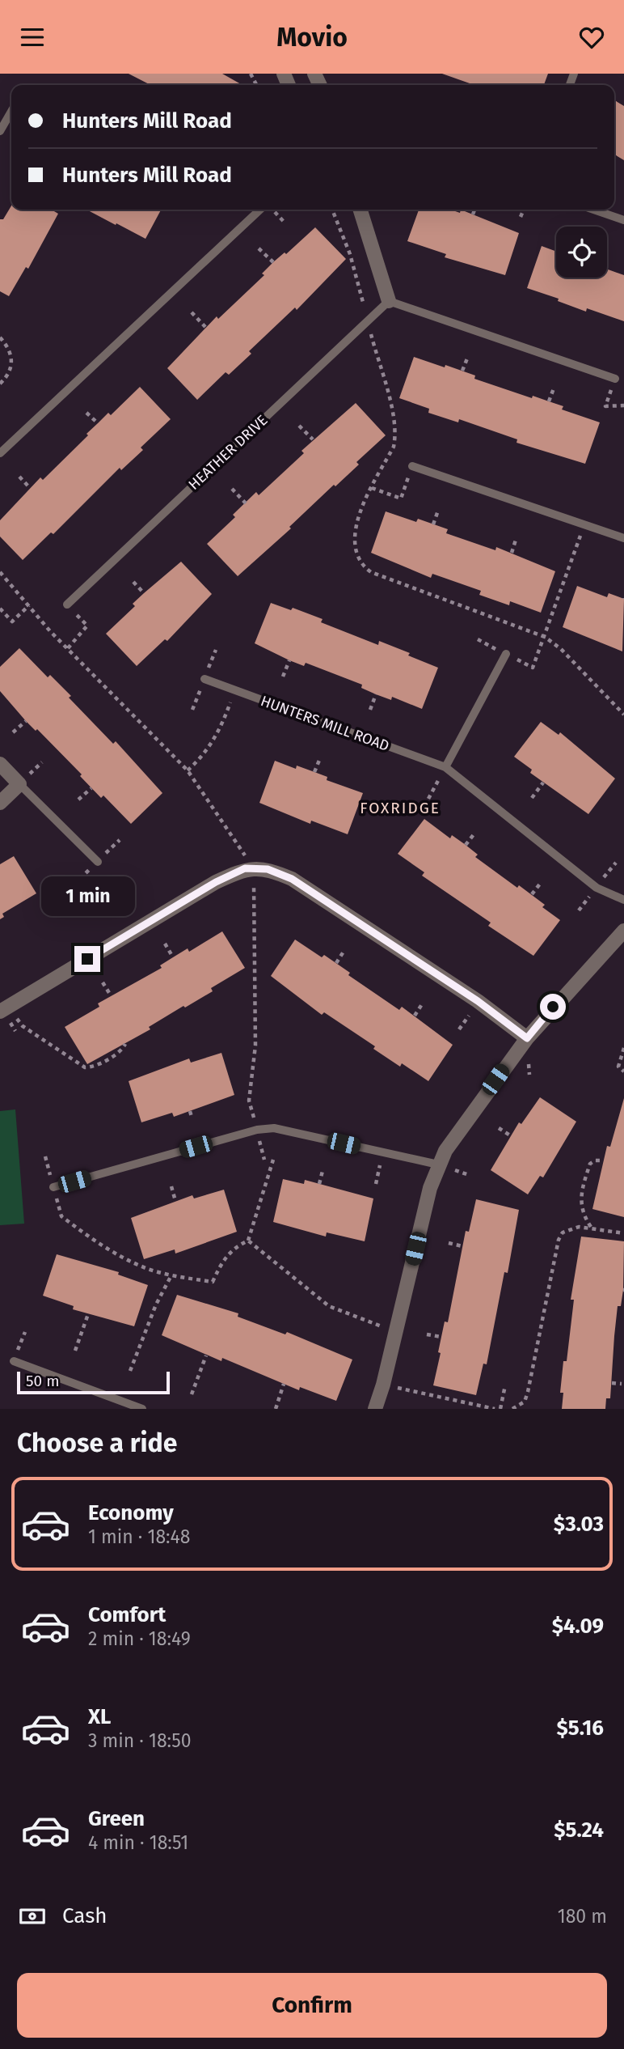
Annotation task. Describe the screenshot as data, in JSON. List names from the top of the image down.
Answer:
{
  "streets": {
    "lane": ["HEATHER DRIVE", "HUNTERS MILL ROAD"]
  },
  "districts": ["FOXRIDGE"],
  "scale_bar": "50 m",
  "page": {
    "header": "Movio",
    "banner": ["Hunters Mill Road", "Hunters Mill Road"],
    "bubble": "1 min",
    "scale": "50 m",
    "heading": "Choose a ride",
    "list": [
      {
        "name": "Economy",
        "note": "1 min · 18:48",
        "value": "$3.03"
      },
      {
        "name": "Comfort",
        "note": "2 min · 18:49",
        "value": "$4.09"
      },
      {
        "name": "XL",
        "note": "3 min · 18:50",
        "value": "$5.16"
      },
      {
        "name": "Green",
        "note": "4 min · 18:51",
        "value": "$5.24"
      }
    ],
    "pay": ["Cash", "180 m"],
    "buttons": "Confirm"
  }
}
